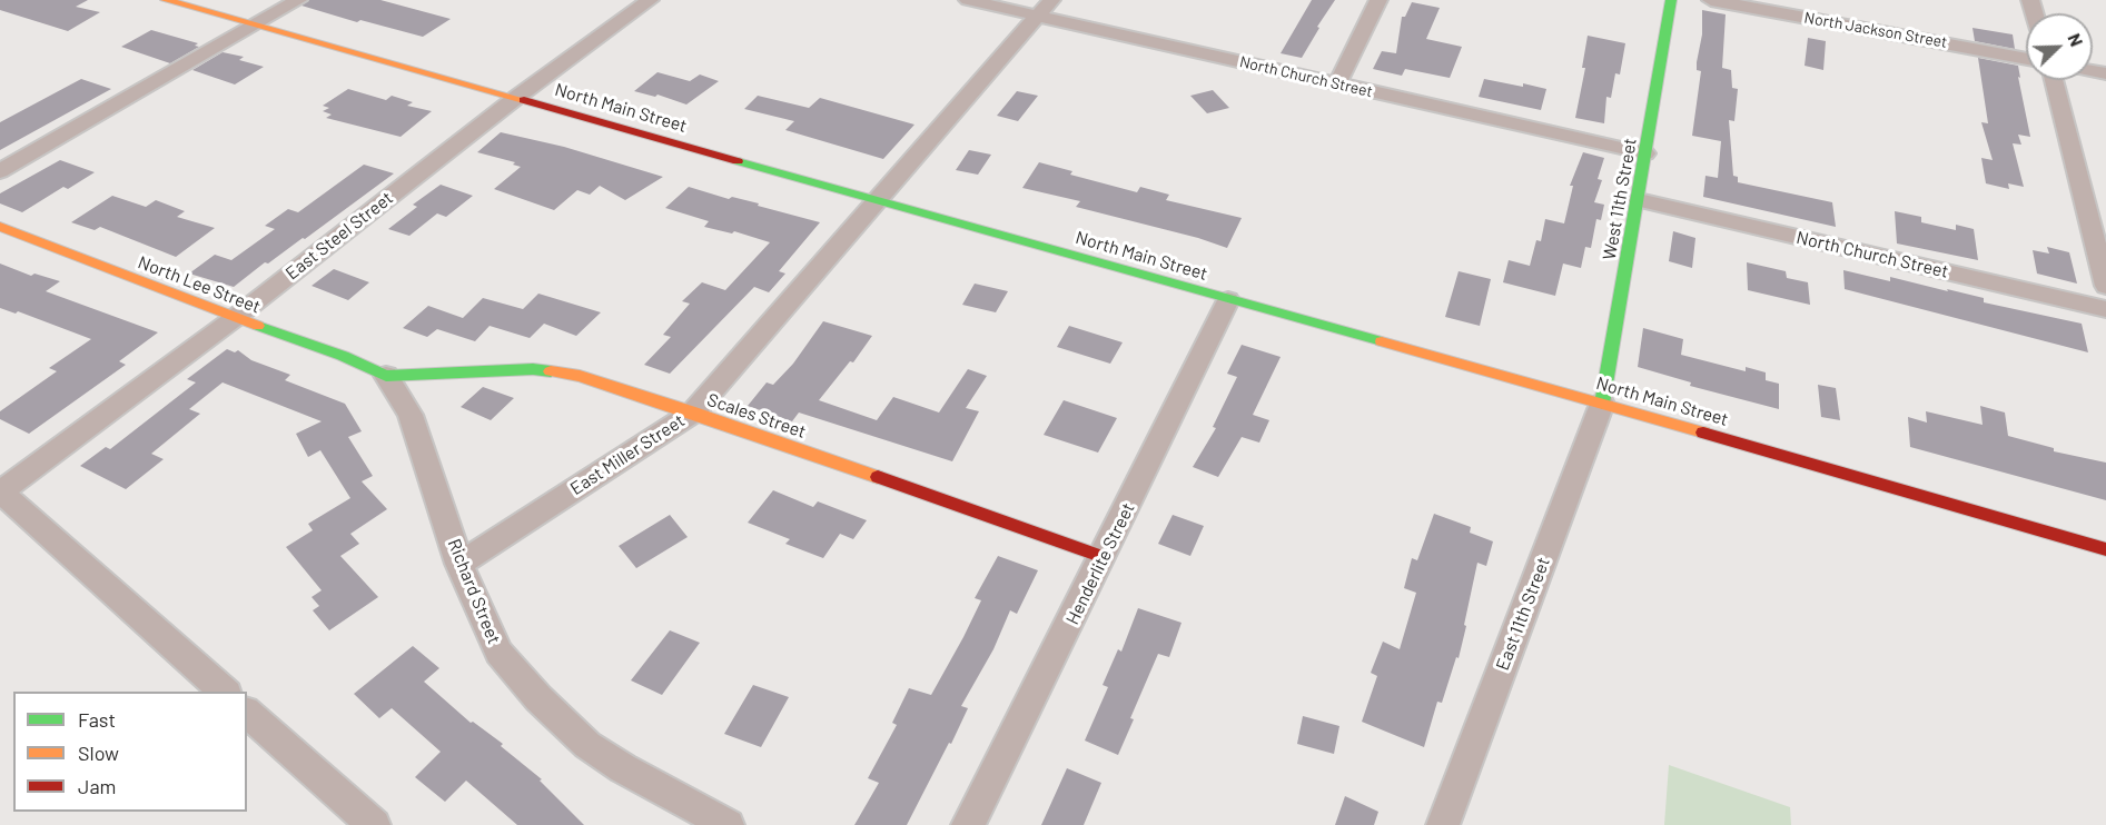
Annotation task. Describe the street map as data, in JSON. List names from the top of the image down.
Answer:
{
  "streets": {
    "main road": [
      "North Main Street",
      "West 11th Street",
      "North Lee Street",
      "Scales Street"
    ],
    "street": [
      "North Jackson Street",
      "North Church Street",
      "East Steel Street",
      "East Miller Street",
      "Henderlite Street",
      "Richard Street",
      "East 11th Street"
    ]
  },
  "crossings": [
    ["North Church Street", "West 11th Street"],
    ["North Church Street", "East Miller Street"],
    ["North Main Street", "West 11th Street"],
    ["North Main Street", "East Steel Street"],
    ["North Main Street", "East Miller Street"],
    ["North Main Street", "Henderlite Street"],
    ["North Main Street", "East 11th Street"],
    ["West 11th Street", "East 11th Street"],
    ["East Steel Street", "North Lee Street"],
    ["North Lee Street", "Scales Street"],
    ["North Lee Street", "Richard Street"],
    ["Scales Street", "East Miller Street"],
    ["Scales Street", "Henderlite Street"],
    ["Scales Street", "Richard Street"],
    ["East Miller Street", "Richard Street"]
  ],
  "legend": ["Fast", "Slow", "Jam"],
  "north": "top right"
}
